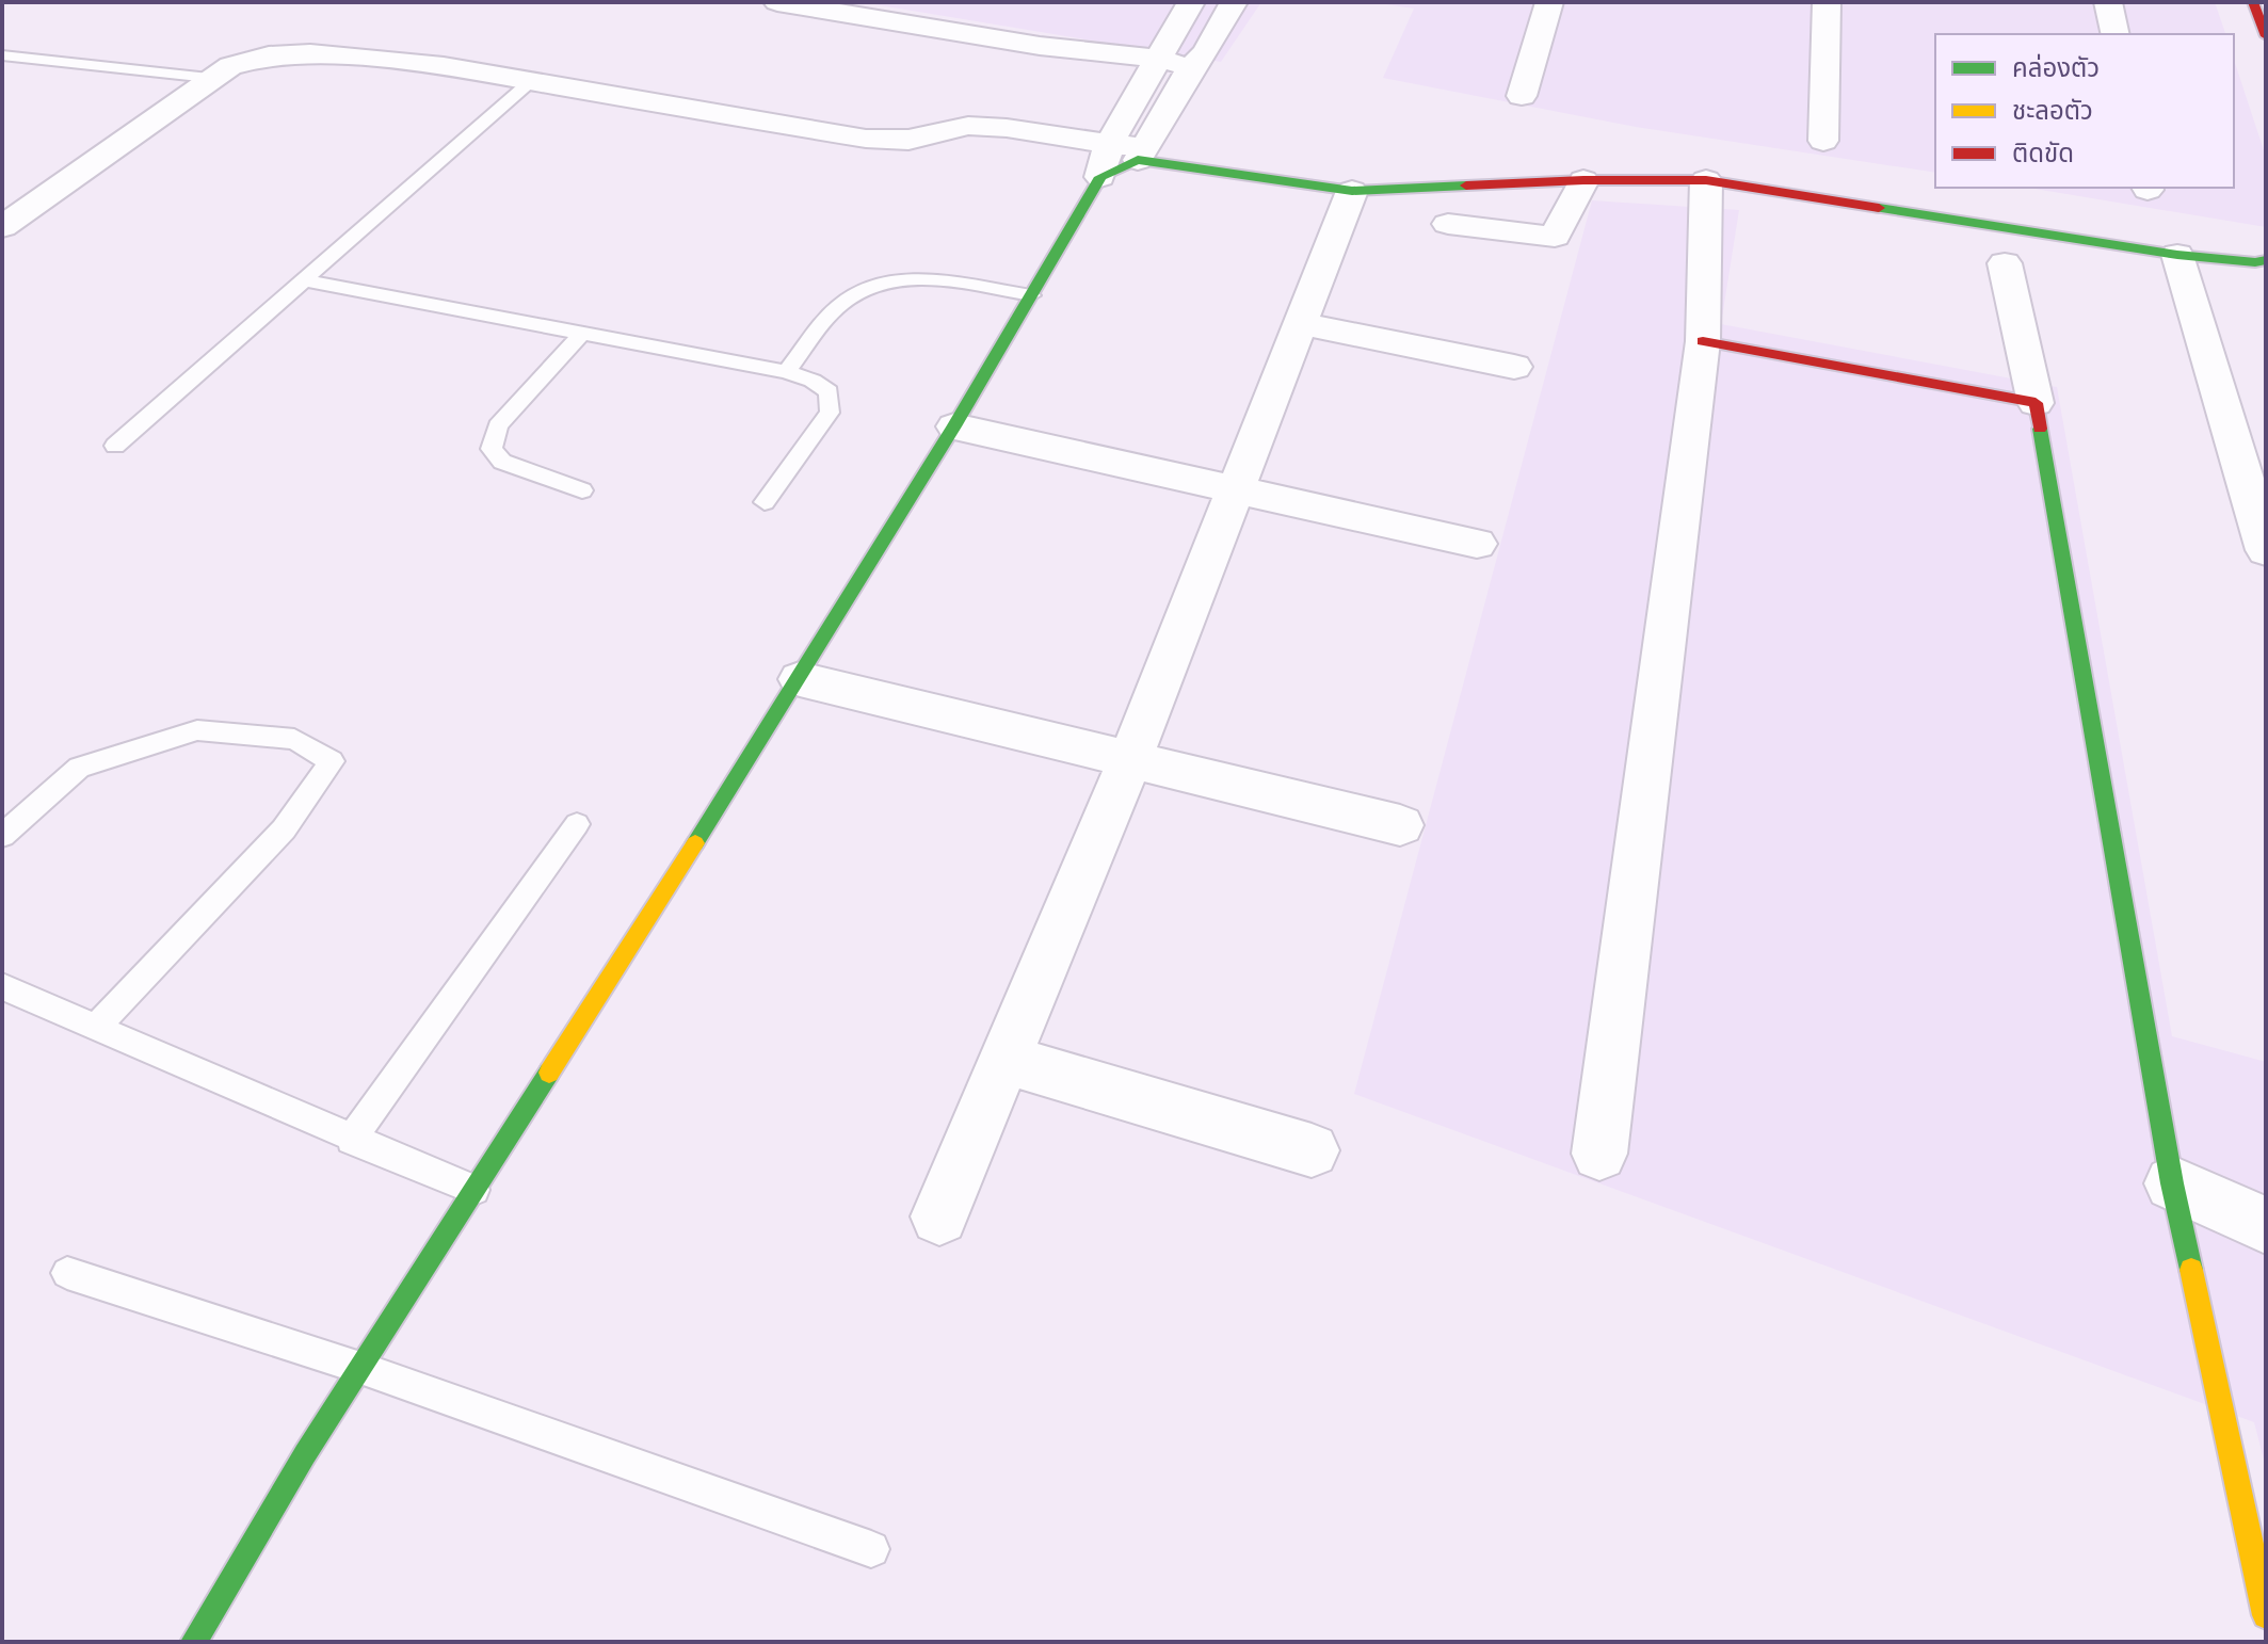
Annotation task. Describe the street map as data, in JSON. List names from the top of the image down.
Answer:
{
  "legend": ["คล่องตัว", "ชะลอตัว", "ติดขัด"]
}
